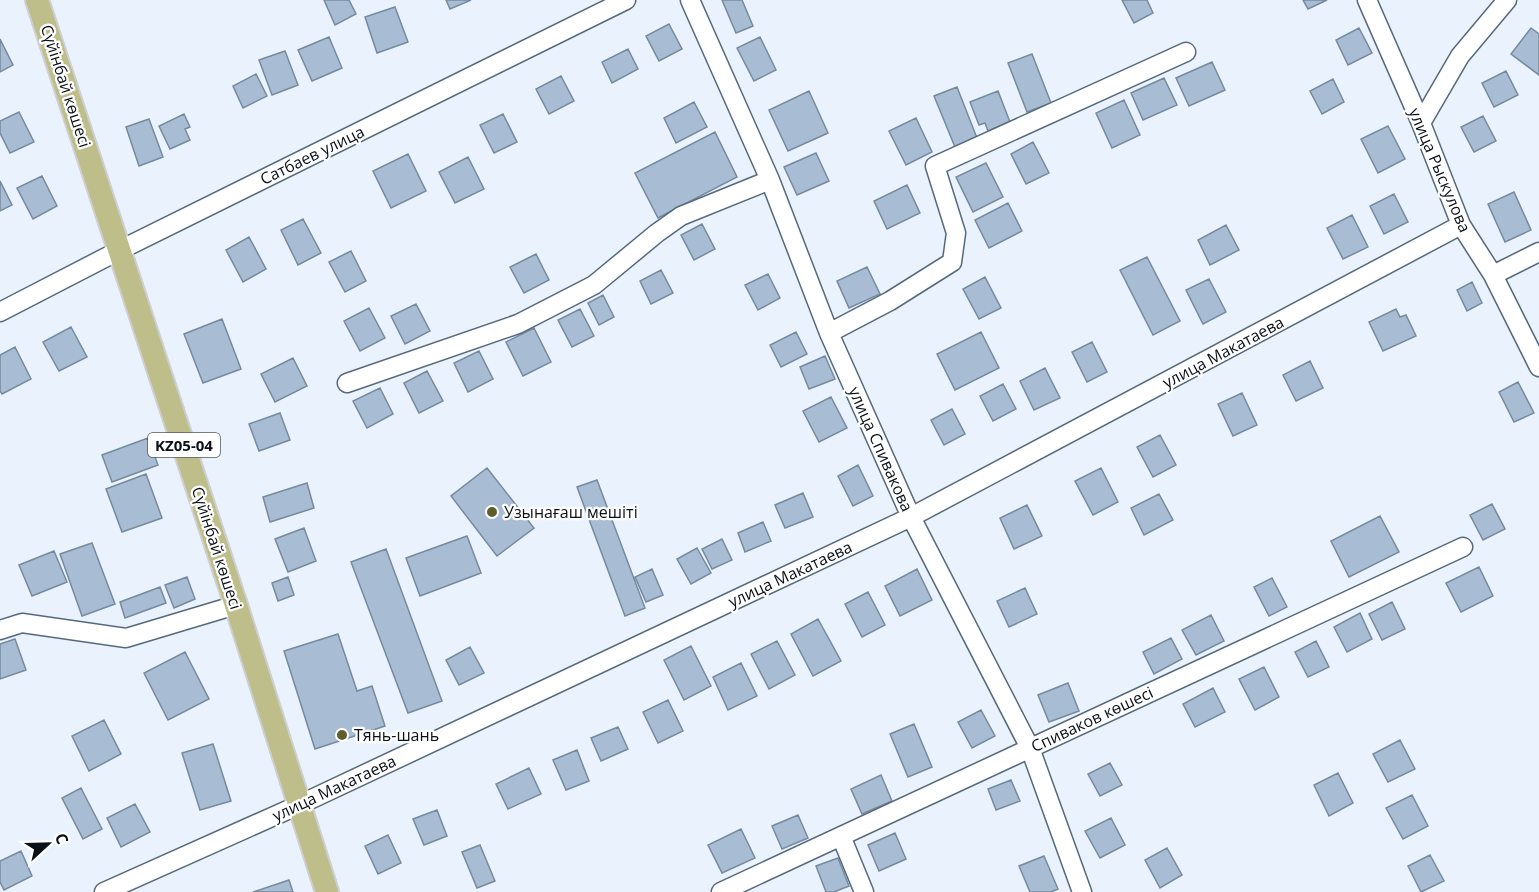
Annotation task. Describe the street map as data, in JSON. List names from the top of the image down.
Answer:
{
  "streets": {
    "main road": ["Сүйінбай көшесі", "KZ05-04"],
    "street": [
      "Сатбаев улица",
      "улица Рыскулова",
      "улица Макатаева",
      "улица Спивакова",
      "Спиваков көшесі"
    ]
  },
  "crossings": [
    ["Сүйінбай көшесі", "Сатбаев улица"],
    ["Сүйінбай көшесі", "улица Макатаева"],
    ["улица Рыскулова", "улица Макатаева"],
    ["улица Макатаева", "улица Спивакова"],
    ["улица Спивакова", "Спиваков көшесі"]
  ],
  "places": ["Узынағаш мешіті", "Тянь-шань"],
  "north": "right"
}
